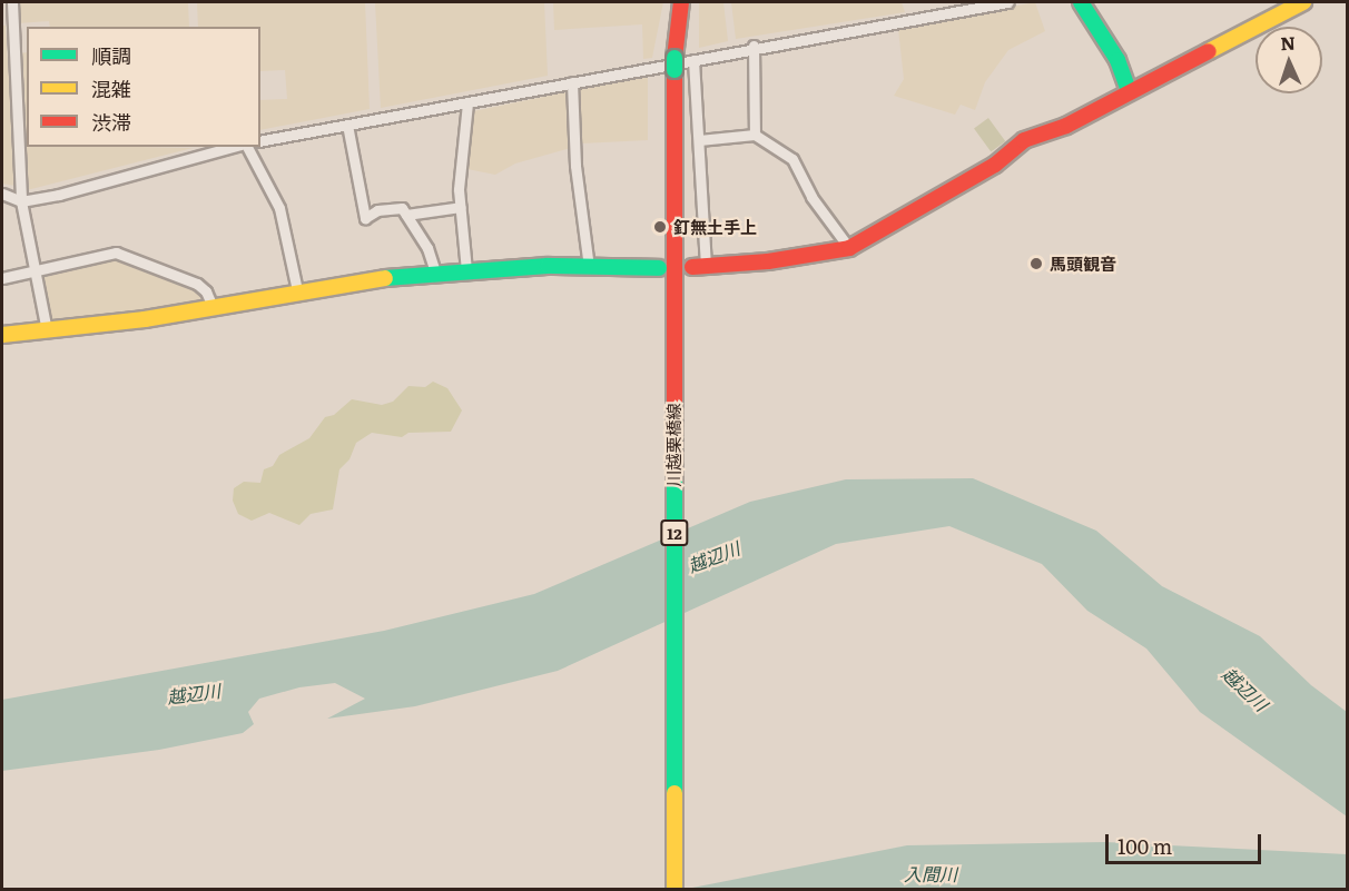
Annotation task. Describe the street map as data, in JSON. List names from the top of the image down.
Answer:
{
  "streets": {
    "street": ["川越栗橋線", "12"]
  },
  "water": ["越辺川", "入間川"],
  "places": ["釘無土手上", "馬頭観音"],
  "legend": ["順調", "混雑", "渋滞"],
  "scale_bar": "100 m",
  "north": "top"
}
